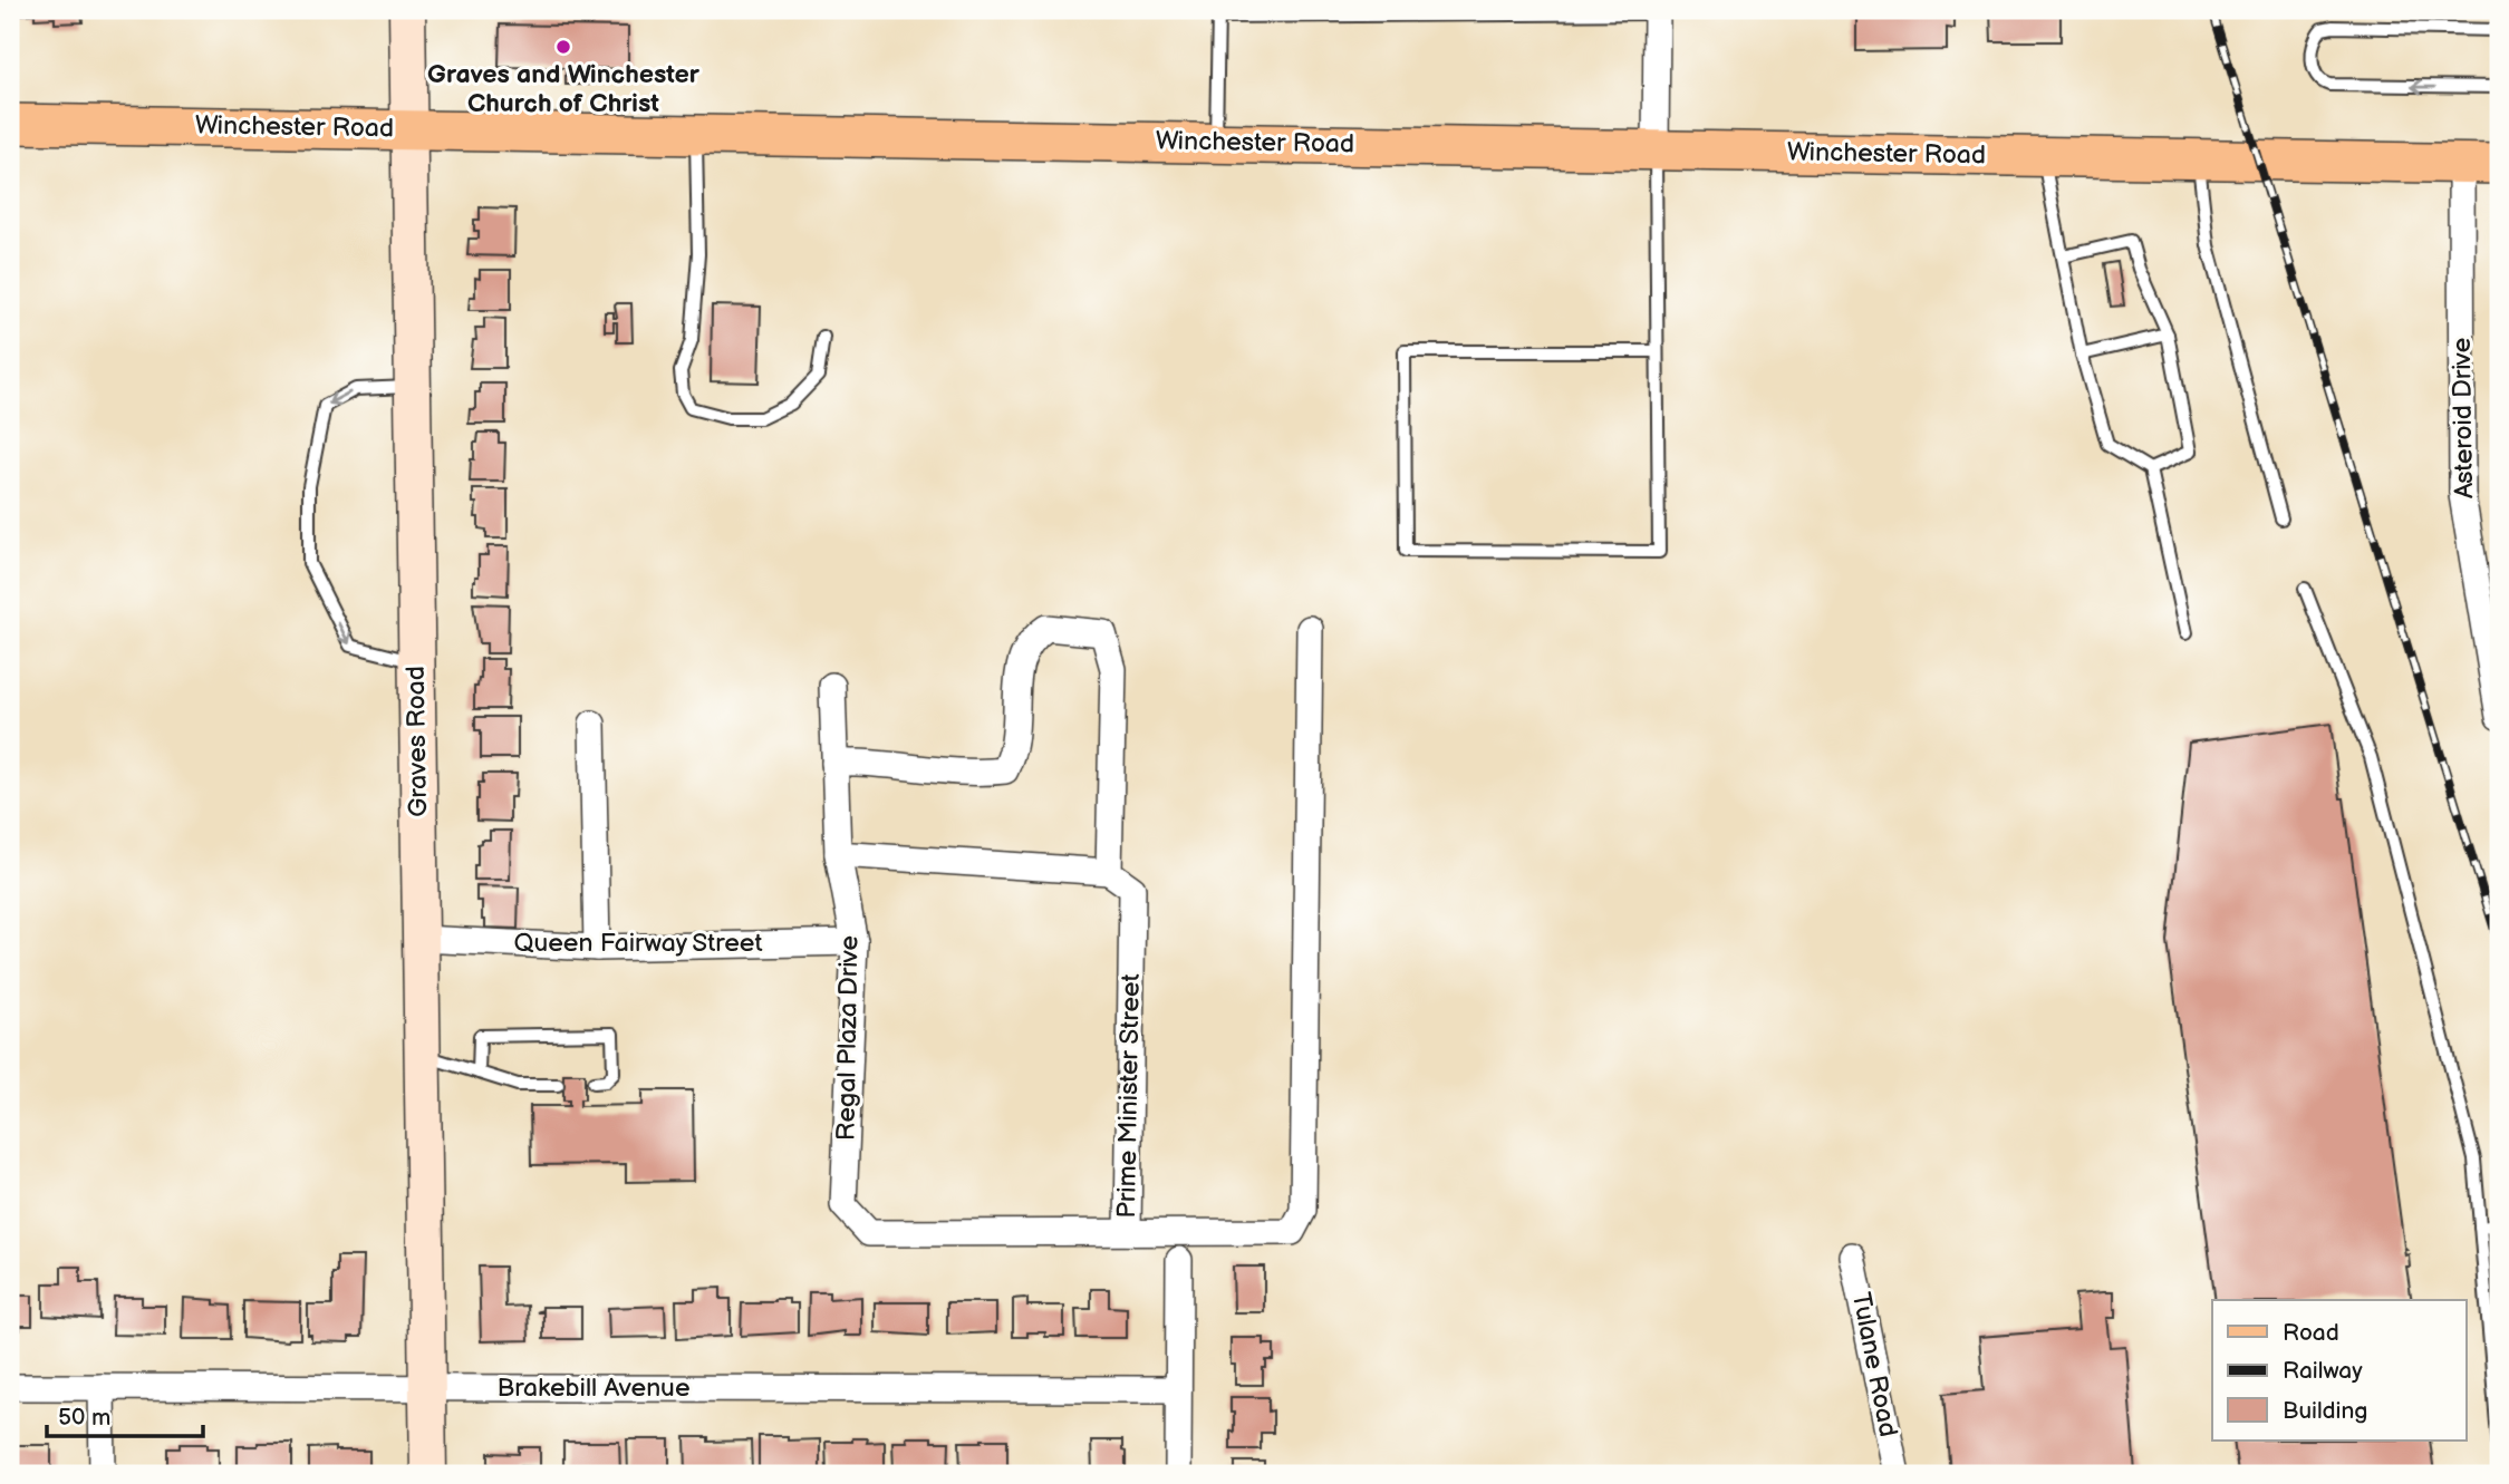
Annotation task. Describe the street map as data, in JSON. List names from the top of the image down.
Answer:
{
  "streets": {
    "main road": ["Winchester Road"],
    "street": [
      "Asteroid Drive",
      "Graves Road",
      "Queen Fairway Street",
      "Regal Plaza Drive",
      "Prime Minister Street",
      "Tulane Road",
      "Brakebill Avenue"
    ]
  },
  "crossings": [
    ["Winchester Road", "Asteroid Drive"],
    ["Winchester Road", "Graves Road"],
    ["Graves Road", "Queen Fairway Street"],
    ["Graves Road", "Brakebill Avenue"],
    ["Queen Fairway Street", "Regal Plaza Drive"],
    ["Regal Plaza Drive", "Prime Minister Street"]
  ],
  "places": ["Graves and Winchester Church of Christ"],
  "legend": ["Road", "Railway", "Building"],
  "scale_bar": "50 m"
}
